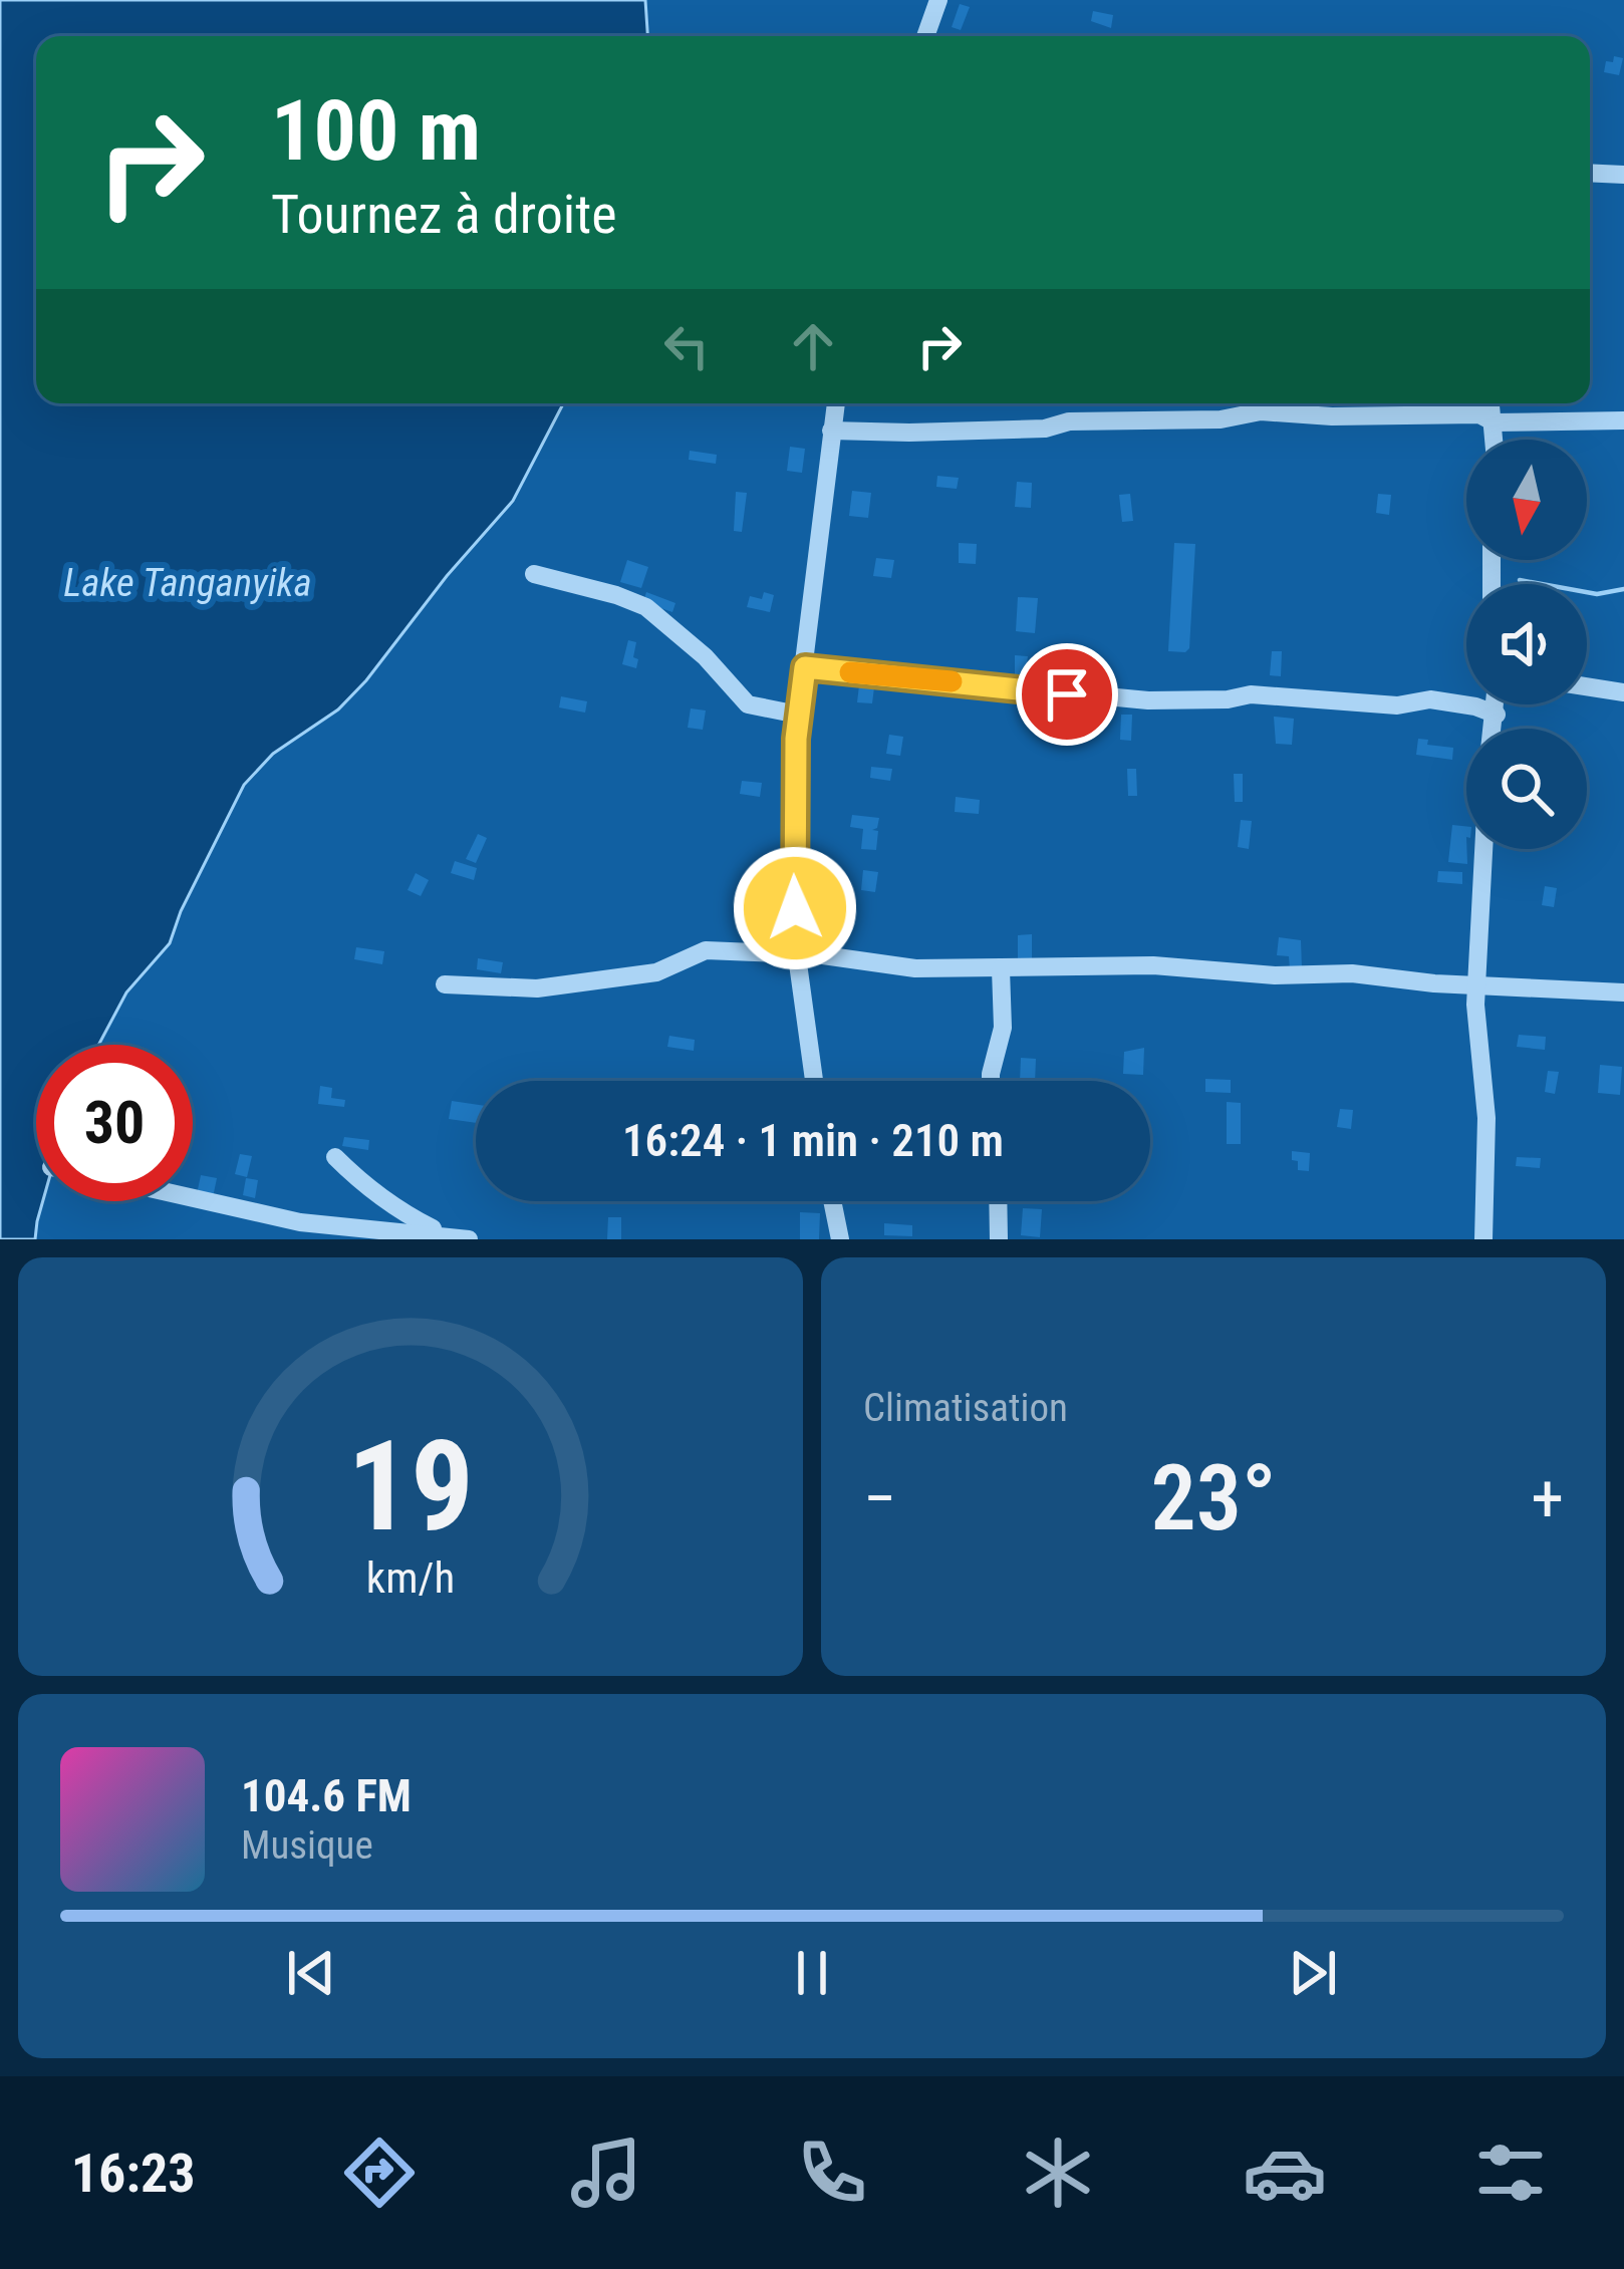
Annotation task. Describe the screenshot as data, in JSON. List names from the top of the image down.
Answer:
{
  "water": ["Lake Tanganyika"],
  "north": "bottom",
  "page": {
    "turn": ["100 m", "Tournez à droite"],
    "limit": "30",
    "trip": "16:24 · 1 min · 210 m",
    "tile": "Climatisation",
    "heat": ["−", "23°", "+"],
    "song": ["104.6 FM", "Musique"],
    "tabs": "16:23",
    "gauge": ["19", "km/h"]
  }
}
